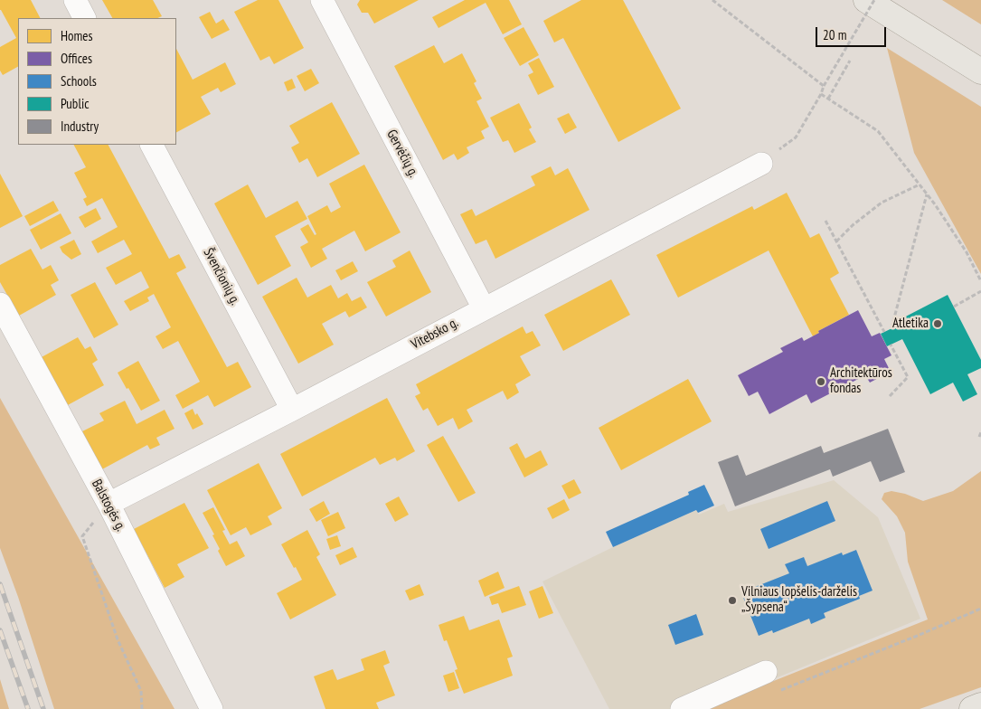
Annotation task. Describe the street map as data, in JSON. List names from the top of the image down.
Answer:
{
  "streets": {
    "street": [
      "Gervėčių g.",
      "Švenčionių g.",
      "Vitebsko g.",
      "Balstogės g."
    ]
  },
  "crossings": [
    ["Gervėčių g.", "Vitebsko g."],
    ["Švenčionių g.", "Vitebsko g."],
    ["Vitebsko g.", "Balstogės g."]
  ],
  "places": ["Atletika", "Architektūros fondas", "Vilniaus lopšelis-darželis „Šypsena“"],
  "legend": [
    "Homes",
    "Offices",
    "Schools",
    "Public",
    "Industry"
  ],
  "scale_bar": "20 m"
}
